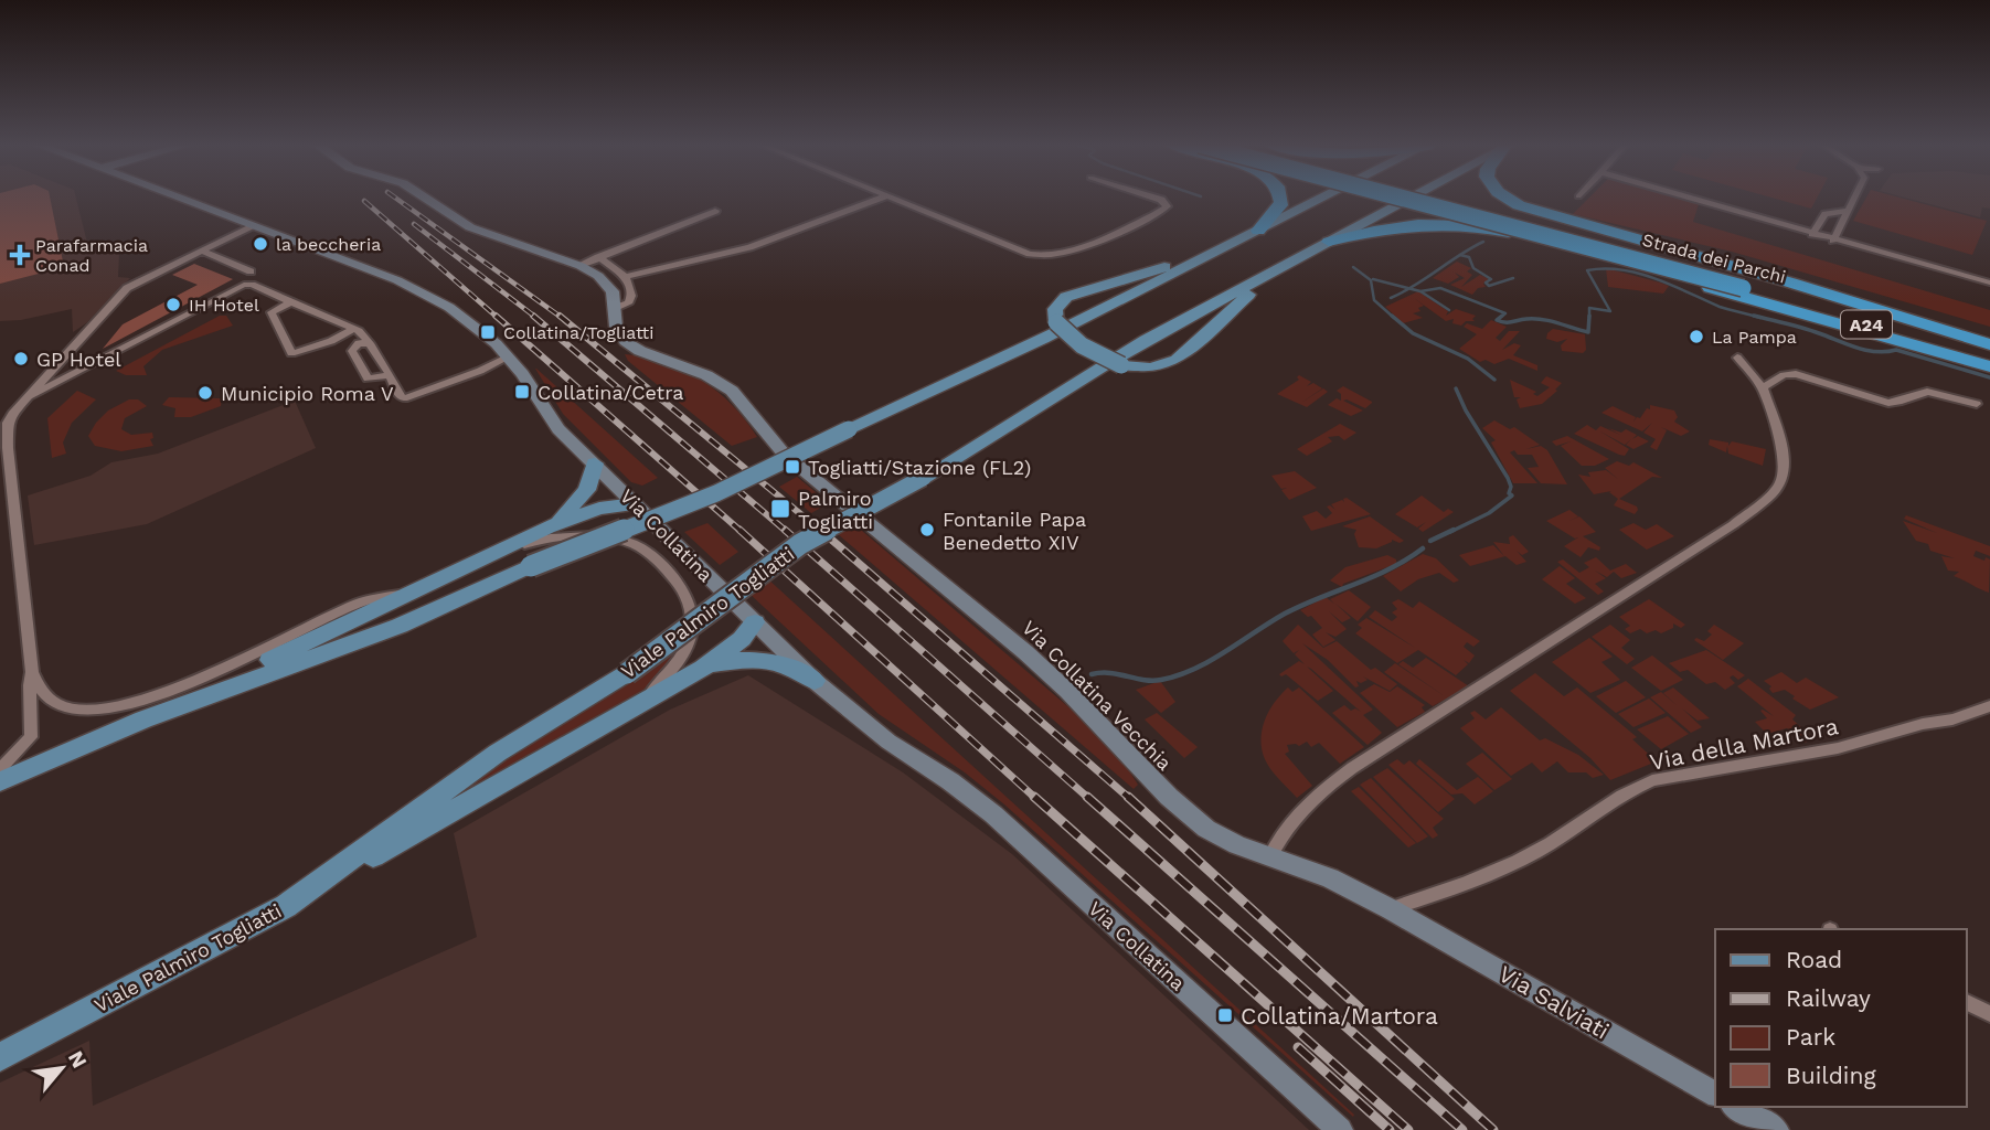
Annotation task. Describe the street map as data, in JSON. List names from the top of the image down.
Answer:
{
  "streets": {
    "highway": ["Strada dei Parchi", "A24"],
    "main road": ["Viale Palmiro Togliatti"],
    "street": [
      "Via Collatina",
      "Via Collatina Vecchia",
      "Via della Martora",
      "Via Salviati"
    ]
  },
  "crossings": [
    ["Via Collatina Vecchia", "Via della Martora"],
    ["Via Collatina Vecchia", "Via Salviati"],
    ["Via della Martora", "Via Salviati"]
  ],
  "places": {
    "other": [
      "la beccheria",
      "IH Hotel",
      "La Pampa",
      "GP Hotel",
      "Municipio Roma V",
      "Fontanile Papa Benedetto XIV"
    ],
    "health": ["Parafarmacia Conad"],
    "transit": [
      "Collatina/Togliatti",
      "Collatina/Cetra",
      "Togliatti/Stazione (FL2)",
      "Palmiro Togliatti",
      "Collatina/Martora"
    ]
  },
  "legend": [
    "Road",
    "Railway",
    "Park",
    "Building"
  ],
  "north": "top right"
}
